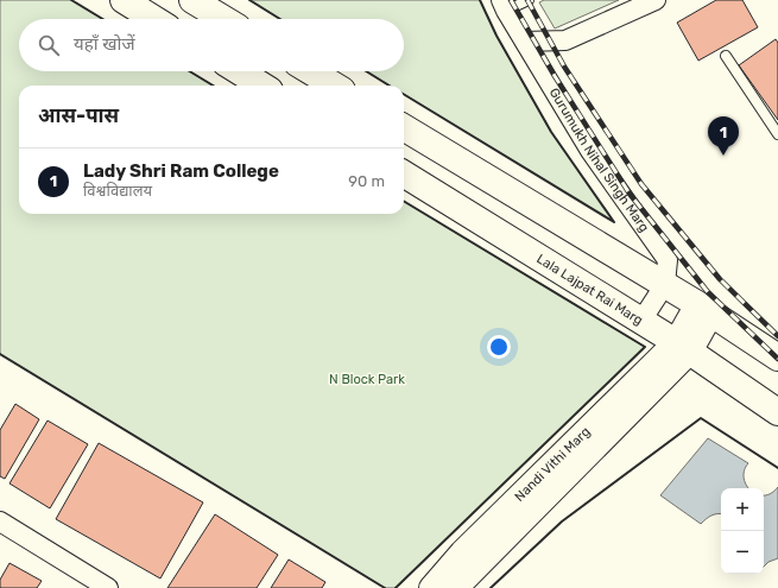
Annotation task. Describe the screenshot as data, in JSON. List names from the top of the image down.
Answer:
{
  "streets": {
    "main road": ["Lala Lajpat Rai Marg"],
    "street": ["Gurumukh Nihal Singh Marg", "Nandi Vithi Marg"]
  },
  "crossings": [
    ["Gurumukh Nihal Singh Marg", "Lala Lajpat Rai Marg"],
    ["Lala Lajpat Rai Marg", "Nandi Vithi Marg"]
  ],
  "parks": ["N Block Park"],
  "page": {
    "search": "यहाँ खोजें",
    "heading": "आस-पास",
    "pins": "1",
    "list": [
      {
        "mark": "1",
        "name": "Lady Shri Ram College",
        "note": "विश्वविद्यालय",
        "value": "90 m"
      }
    ],
    "map_buttons": ["+", "−"]
  }
}
